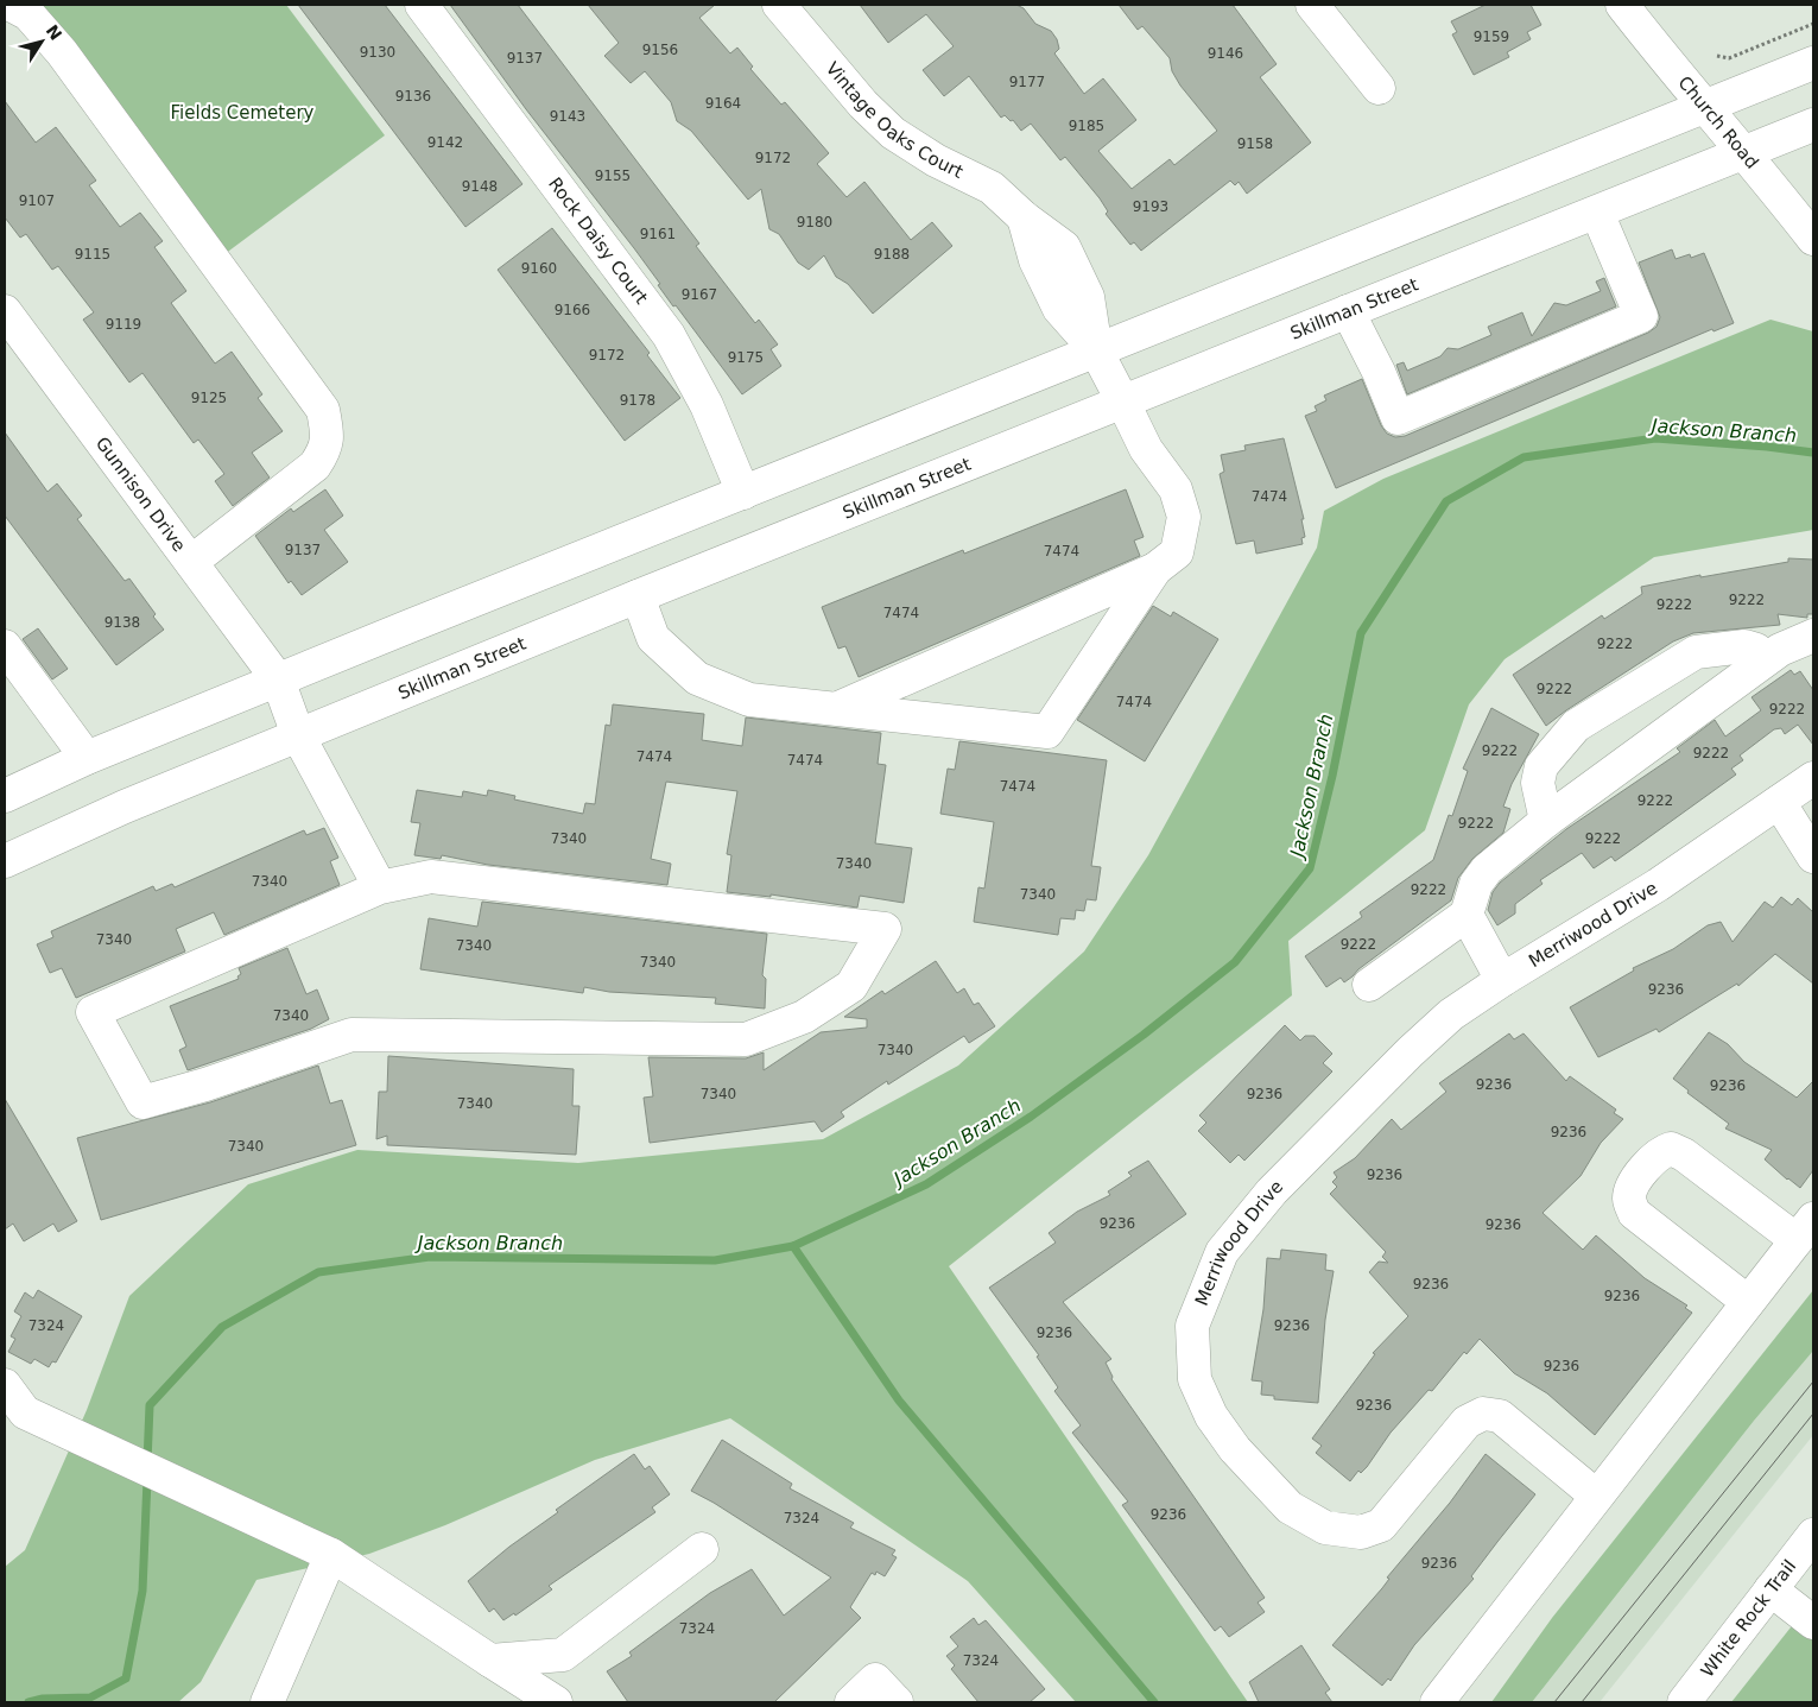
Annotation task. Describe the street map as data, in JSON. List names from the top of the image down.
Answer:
{
  "streets": {
    "main road": [
      "Vintage Oaks Court",
      "Church Road",
      "Rock Daisy Court",
      "Skillman Street",
      "Gunnison Drive",
      "Merriwood Drive",
      "White Rock Trail"
    ]
  },
  "crossings": [
    ["Vintage Oaks Court", "Skillman Street"],
    ["Church Road", "Skillman Street"],
    ["Skillman Street", "Gunnison Drive"]
  ],
  "water": ["Jackson Branch"],
  "parks": ["Fields Cemetery"],
  "house_numbers": [
    "9159",
    "9156",
    "9130",
    "9146",
    "9137",
    "9177",
    "9136",
    "9164",
    "9143",
    "9185",
    "9142",
    "9158",
    "9172",
    "9155",
    "9148",
    "9107",
    "9193",
    "9180",
    "9161",
    "9115",
    "9188",
    "9160",
    "9167",
    "9166",
    "9119",
    "9172",
    "9175",
    "9125",
    "9178",
    "7474",
    "9137",
    "7474",
    "9222",
    "9222",
    "7474",
    "9138",
    "9222",
    "9222",
    "7474",
    "9222",
    "9222",
    "9222",
    "7474",
    "7474",
    "7474",
    "9222",
    "9222",
    "7340",
    "9222",
    "7340",
    "7340",
    "9222",
    "7340",
    "7340",
    "9222",
    "7340",
    "7340",
    "9236",
    "7340",
    "7340",
    "9236",
    "9236",
    "7340",
    "9236",
    "7340",
    "9236",
    "7340",
    "9236",
    "9236",
    "9236",
    "9236",
    "9236",
    "7324",
    "9236",
    "9236",
    "9236",
    "9236",
    "9236",
    "7324",
    "9236",
    "7324",
    "7324"
  ],
  "north": "top right"
}
